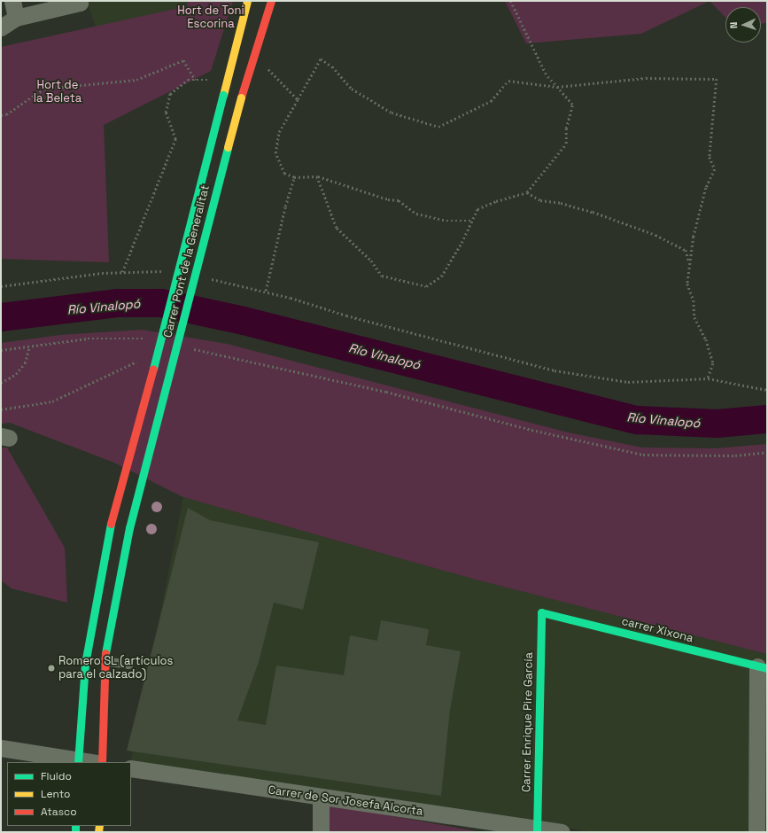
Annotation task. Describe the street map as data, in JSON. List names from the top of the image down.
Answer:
{
  "streets": {
    "main road": ["Carrer Pont de la Generalitat", "carrer Xixona", "Carrer Enrique Pire García"],
    "street": ["Carrer de Sor Josefa Alcorta"]
  },
  "crossings": [
    ["carrer Xixona", "Carrer Enrique Pire García"],
    ["Carrer Enrique Pire García", "Carrer de Sor Josefa Alcorta"]
  ],
  "water": ["Río Vinalopó"],
  "parks": ["Hort de Toni Escorina", "Hort de la Beleta"],
  "places": ["Romero SL (artículos para el calzado)"],
  "legend": ["Fluido", "Lento", "Atasco"],
  "north": "left"
}
